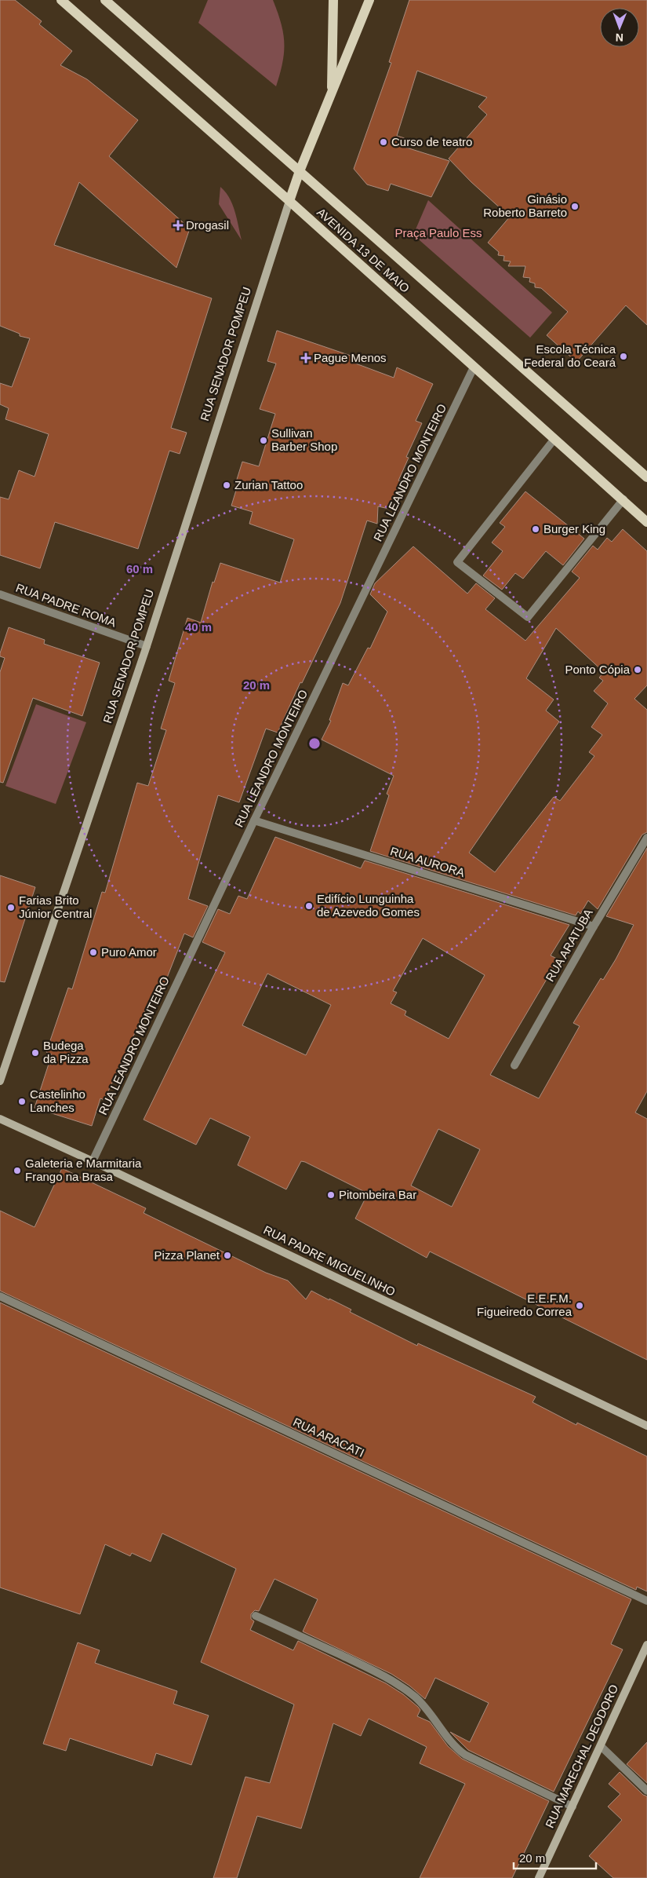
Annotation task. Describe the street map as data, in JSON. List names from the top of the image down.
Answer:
{
  "streets": {
    "main road": ["AVENIDA 13 DE MAIO", "RUA SENADOR POMPEU"],
    "street": [
      "RUA LEANDRO MONTEIRO",
      "RUA PADRE ROMA",
      "RUA AURORA",
      "RUA ARATUBA",
      "RUA PADRE MIGUELINHO",
      "RUA ARACATI",
      "RUA MARECHAL DEODORO"
    ]
  },
  "crossings": [
    ["AVENIDA 13 DE MAIO", "RUA SENADOR POMPEU"],
    ["AVENIDA 13 DE MAIO", "RUA LEANDRO MONTEIRO"],
    ["RUA SENADOR POMPEU", "RUA PADRE ROMA"],
    ["RUA LEANDRO MONTEIRO", "RUA AURORA"],
    ["RUA LEANDRO MONTEIRO", "RUA PADRE MIGUELINHO"],
    ["RUA AURORA", "RUA ARATUBA"]
  ],
  "parks": ["Praça Paulo Ess"],
  "places": {
    "other": [
      "Curso de teatro",
      "Ginásio Roberto Barreto",
      "Escola Técnica Federal do Ceará",
      "Sullivan Barber Shop",
      "Zurian Tattoo",
      "Burger King",
      "Ponto Cópia",
      "Edifício Lunguinha de Azevedo Gomes",
      "Farias Brito Júnior Central",
      "Puro Amor",
      "Budega da Pizza",
      "Castelinho Lanches",
      "Galeteria e Marmitaria Frango na Brasa",
      "Pitombeira Bar",
      "Pizza Planet",
      "E.E.F.M. Figueiredo Correa"
    ],
    "health": ["Drogasil", "Pague Menos"]
  },
  "scale_bar": "20 m",
  "north": "bottom",
  "rings": ["60 m", "40 m", "20 m"]
}
